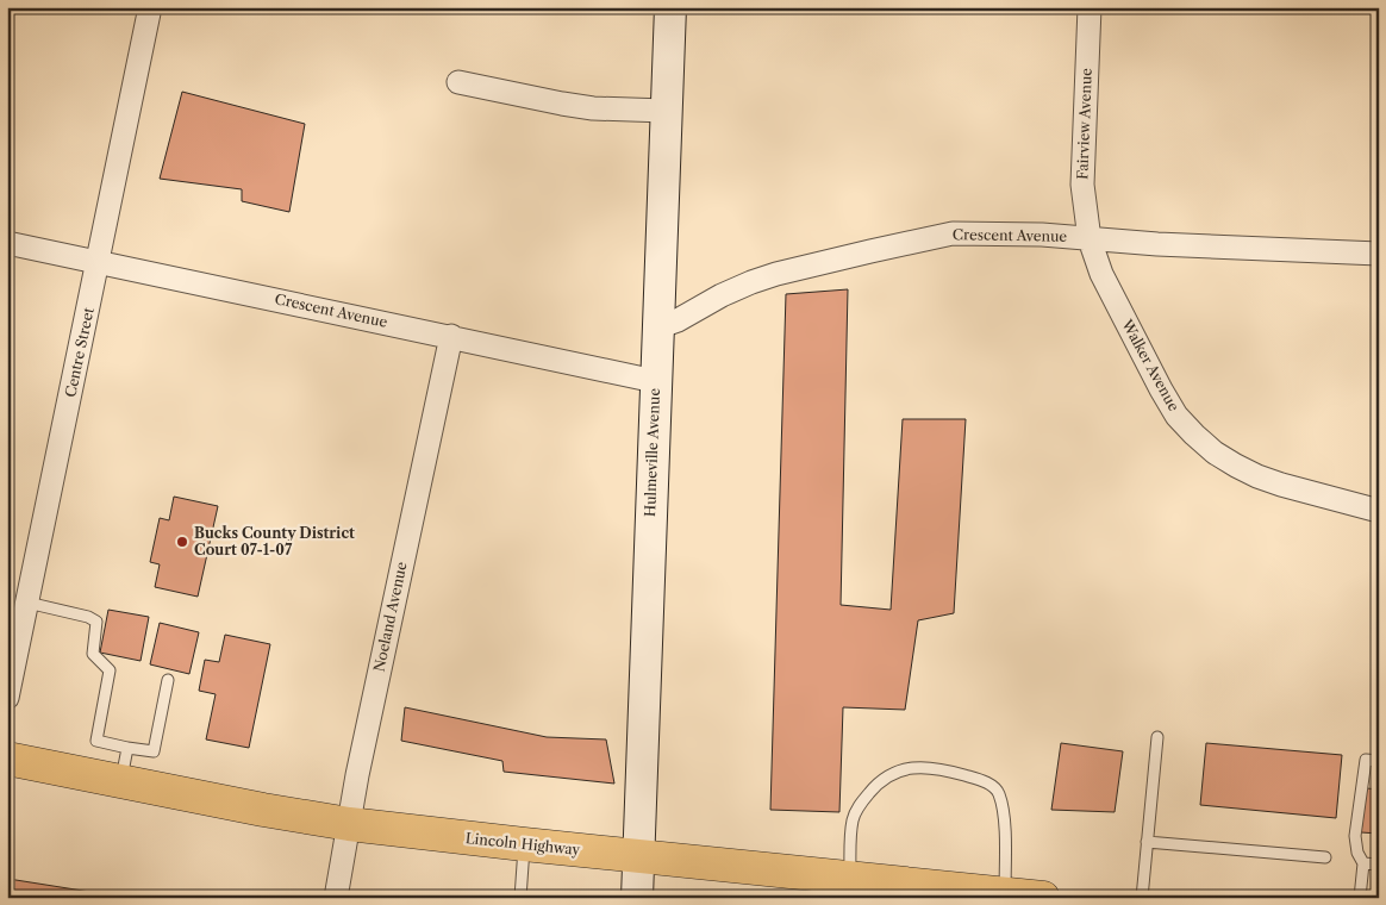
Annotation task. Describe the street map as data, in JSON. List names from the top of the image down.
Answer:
{
  "streets": {
    "main road": ["Lincoln Highway"],
    "street": [
      "Fairview Avenue",
      "Crescent Avenue",
      "Centre Street",
      "Walker Avenue",
      "Hulmeville Avenue",
      "Noeland Avenue"
    ]
  },
  "crossings": [
    ["Fairview Avenue", "Crescent Avenue"],
    ["Fairview Avenue", "Walker Avenue"],
    ["Crescent Avenue", "Centre Street"],
    ["Crescent Avenue", "Walker Avenue"],
    ["Crescent Avenue", "Hulmeville Avenue"],
    ["Crescent Avenue", "Noeland Avenue"],
    ["Hulmeville Avenue", "Lincoln Highway"],
    ["Noeland Avenue", "Lincoln Highway"]
  ],
  "places": ["Bucks County District Court 07-1-07"]
}
